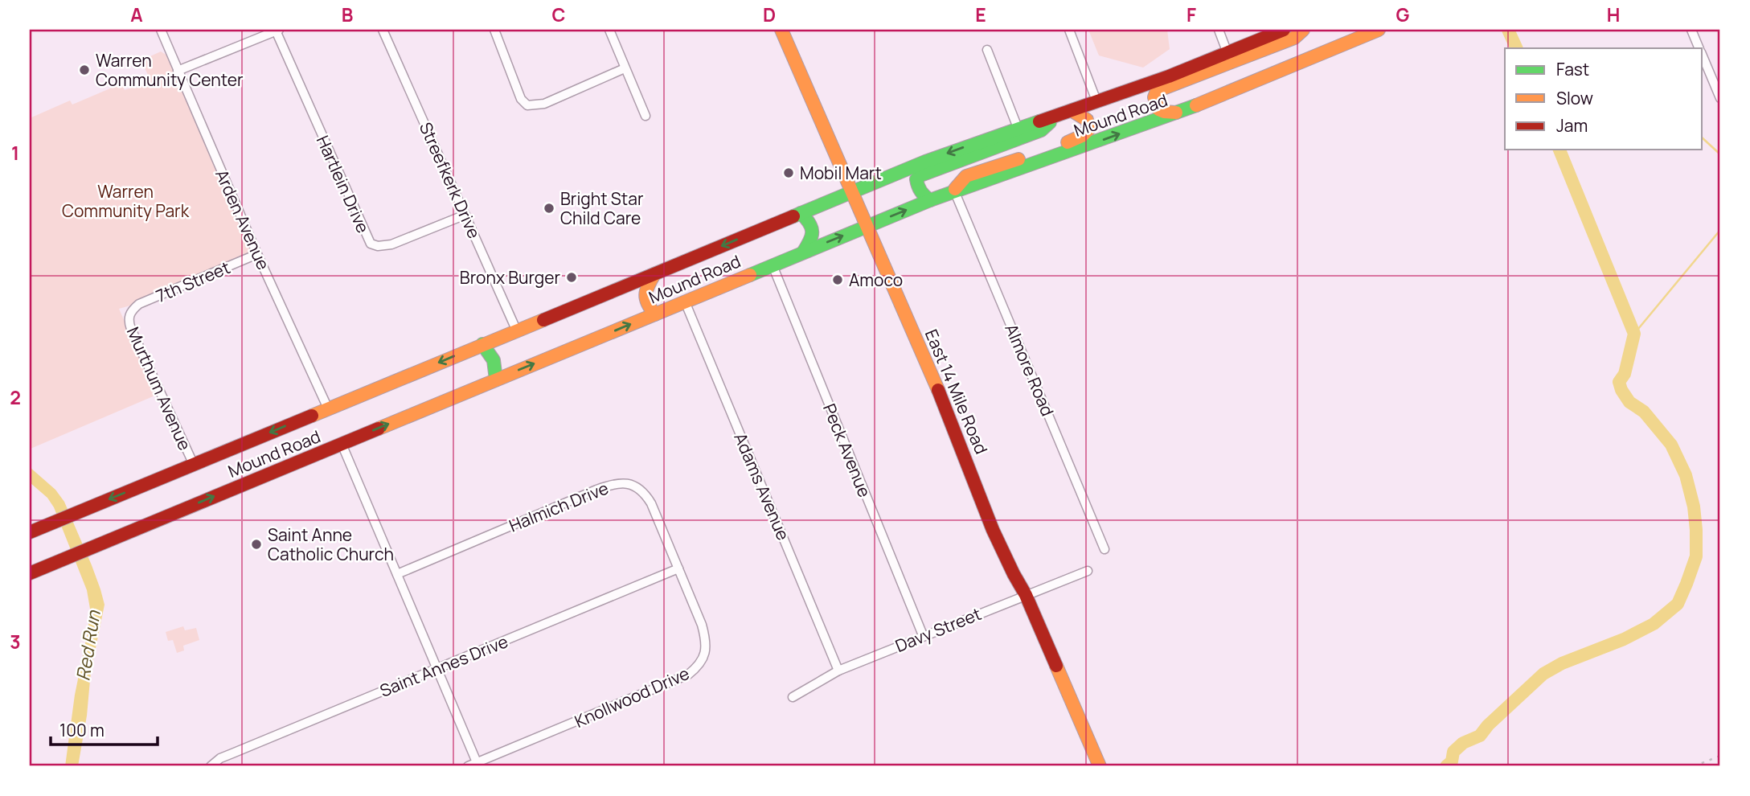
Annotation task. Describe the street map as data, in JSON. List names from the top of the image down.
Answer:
{
  "streets": {
    "main road": ["Mound Road", "East 14 Mile Road"],
    "street": [
      "Streefkerk Drive",
      "Hartlein Drive",
      "Arden Avenue",
      "7th Street",
      "Almore Road",
      "Murthum Avenue",
      "Peck Avenue",
      "Adams Avenue",
      "Halmich Drive",
      "Davy Street",
      "Saint Annes Drive",
      "Knollwood Drive"
    ]
  },
  "crossings": [
    ["Mound Road", "Streefkerk Drive"],
    ["Mound Road", "Arden Avenue"],
    ["Mound Road", "Almore Road"],
    ["Mound Road", "Murthum Avenue"],
    ["Mound Road", "East 14 Mile Road"],
    ["Mound Road", "Peck Avenue"],
    ["Mound Road", "Adams Avenue"],
    ["Streefkerk Drive", "Hartlein Drive"],
    ["Arden Avenue", "7th Street"],
    ["7th Street", "Murthum Avenue"],
    ["East 14 Mile Road", "Davy Street"],
    ["Peck Avenue", "Davy Street"],
    ["Adams Avenue", "Davy Street"],
    ["Halmich Drive", "Saint Annes Drive"],
    ["Halmich Drive", "Knollwood Drive"],
    ["Saint Annes Drive", "Knollwood Drive"]
  ],
  "water": ["Red Run"],
  "parks": ["Warren Community Park"],
  "places": [
    "Warren Community Center",
    "Mobil Mart",
    "Bright Star Child Care",
    "Bronx Burger",
    "Amoco",
    "Saint Anne Catholic Church"
  ],
  "legend": ["Fast", "Slow", "Jam"],
  "scale_bar": "100 m",
  "grid": {
    "columns": [
      "A",
      "B",
      "C",
      "D",
      "E",
      "F",
      "G",
      "H"
    ],
    "rows": ["1", "2", "3"]
  }
}
